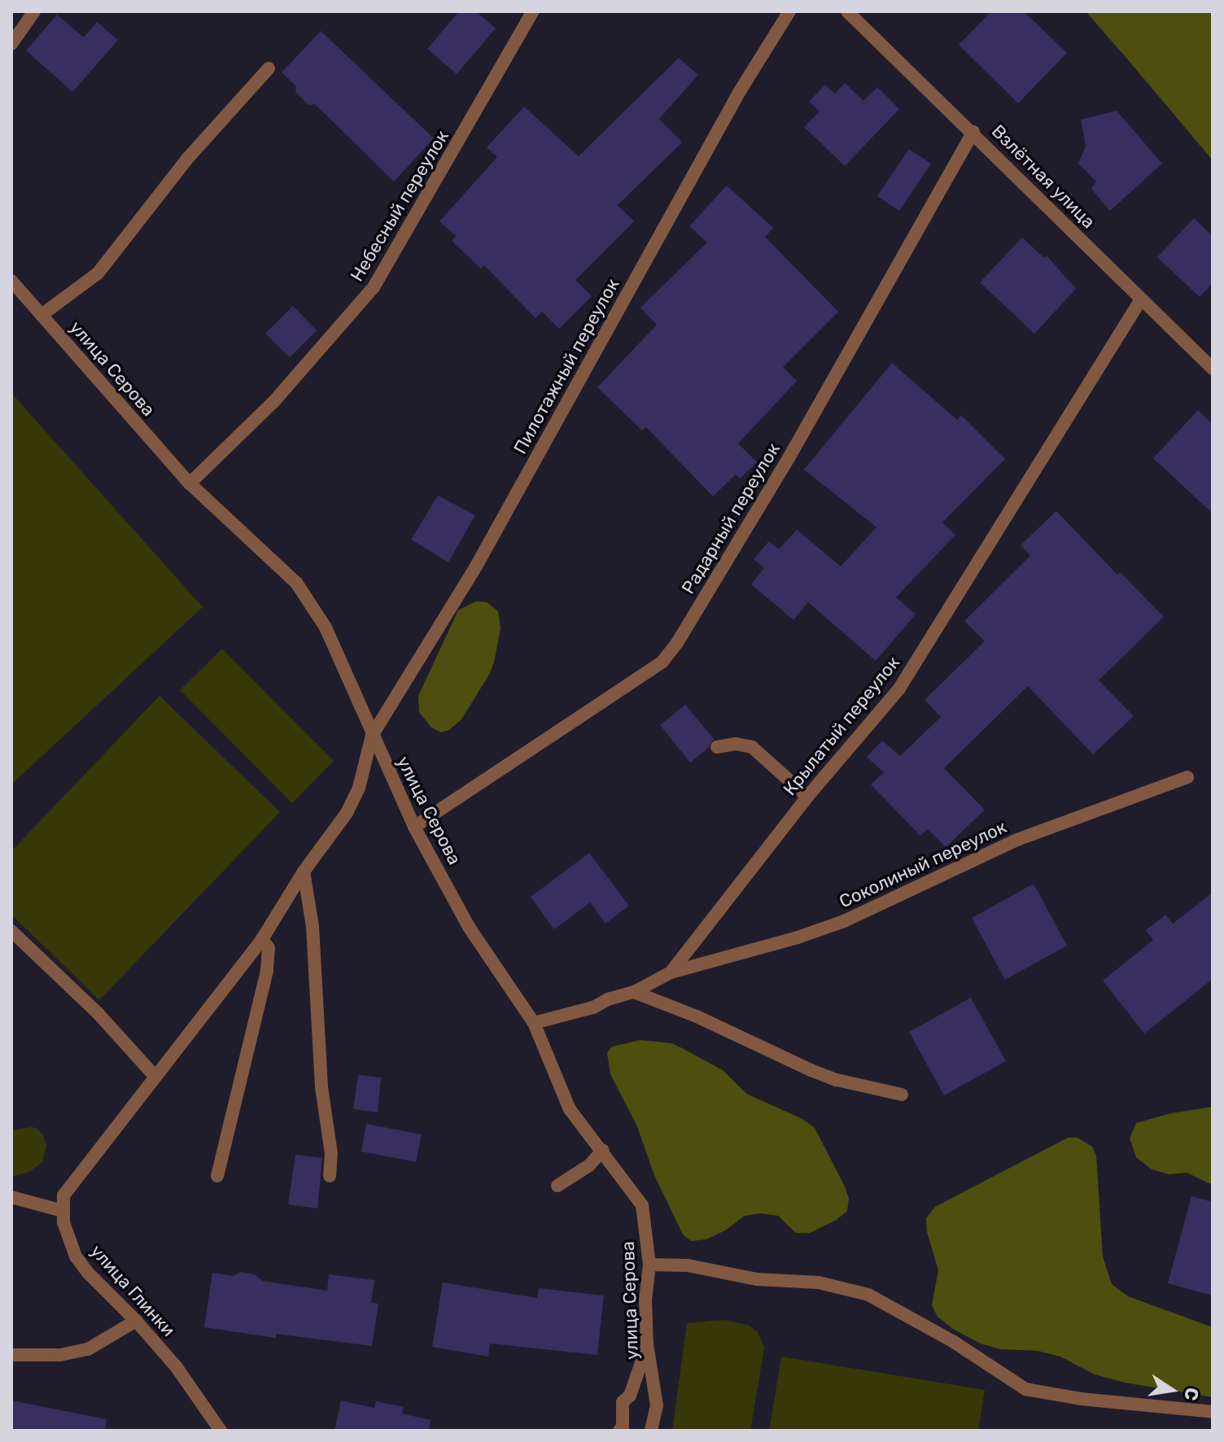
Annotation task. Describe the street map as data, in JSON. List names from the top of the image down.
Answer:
{
  "streets": {
    "lane": [
      "Взлётная улица",
      "Небесный переулок",
      "Пилотажный переулок",
      "улица Серова",
      "Радарный переулок",
      "Крылатый переулок",
      "Соколиный переулок",
      "улица Глинки"
    ]
  },
  "crossings": [
    ["Взлётная улица", "Радарный переулок"],
    ["Взлётная улица", "Крылатый переулок"],
    ["Небесный переулок", "улица Серова"],
    ["Пилотажный переулок", "улица Серова"],
    ["Пилотажный переулок", "улица Глинки"],
    ["улица Серова", "Радарный переулок"],
    ["улица Серова", "Крылатый переулок"],
    ["Крылатый переулок", "Соколиный переулок"]
  ],
  "north": "right"
}
